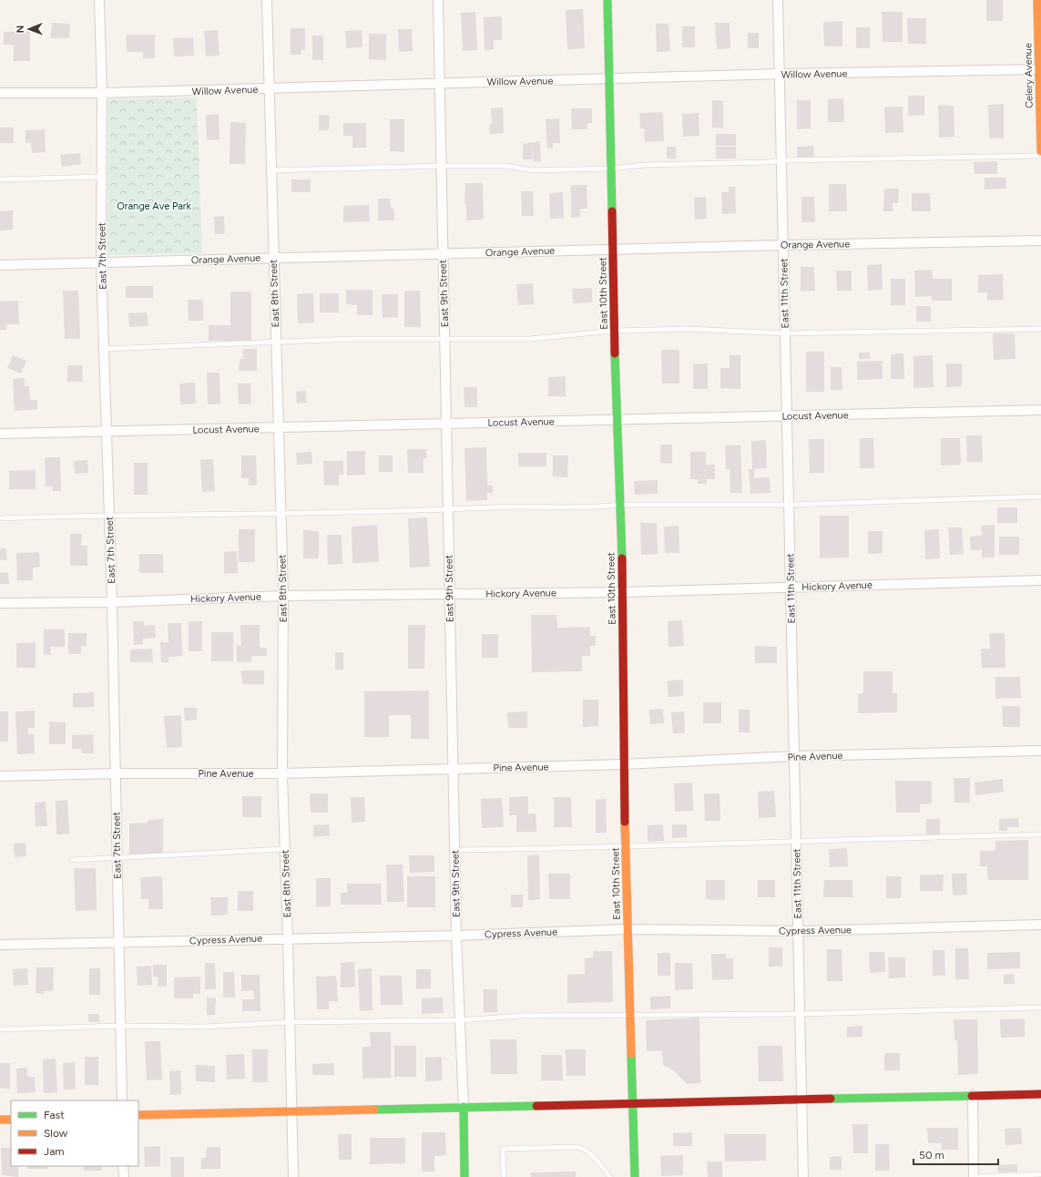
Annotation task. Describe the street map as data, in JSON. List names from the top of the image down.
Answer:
{
  "streets": {
    "street": [
      "Willow Avenue",
      "Celery Avenue",
      "Orange Avenue",
      "East 7th Street",
      "East 8th Street",
      "East 9th Street",
      "East 10th Street",
      "East 11th Street",
      "Locust Avenue",
      "Hickory Avenue",
      "Pine Avenue",
      "Cypress Avenue"
    ]
  },
  "crossings": [
    ["Willow Avenue", "Celery Avenue"],
    ["Willow Avenue", "East 7th Street"],
    ["Willow Avenue", "East 8th Street"],
    ["Willow Avenue", "East 9th Street"],
    ["Willow Avenue", "East 10th Street"],
    ["Willow Avenue", "East 11th Street"],
    ["Orange Avenue", "East 7th Street"],
    ["Orange Avenue", "East 8th Street"],
    ["Orange Avenue", "East 9th Street"],
    ["Orange Avenue", "East 10th Street"],
    ["Orange Avenue", "East 11th Street"],
    ["East 7th Street", "Locust Avenue"],
    ["East 7th Street", "Hickory Avenue"],
    ["East 7th Street", "Pine Avenue"],
    ["East 7th Street", "Cypress Avenue"],
    ["East 8th Street", "Locust Avenue"],
    ["East 8th Street", "Hickory Avenue"],
    ["East 8th Street", "Pine Avenue"],
    ["East 8th Street", "Cypress Avenue"],
    ["East 9th Street", "Locust Avenue"],
    ["East 9th Street", "Hickory Avenue"],
    ["East 9th Street", "Pine Avenue"],
    ["East 9th Street", "Cypress Avenue"],
    ["East 10th Street", "Locust Avenue"],
    ["East 10th Street", "Hickory Avenue"],
    ["East 10th Street", "Pine Avenue"],
    ["East 10th Street", "Cypress Avenue"],
    ["East 11th Street", "Locust Avenue"],
    ["East 11th Street", "Hickory Avenue"],
    ["East 11th Street", "Pine Avenue"],
    ["East 11th Street", "Cypress Avenue"]
  ],
  "parks": ["Orange Ave Park"],
  "legend": ["Fast", "Slow", "Jam"],
  "scale_bar": "50 m",
  "north": "left"
}
